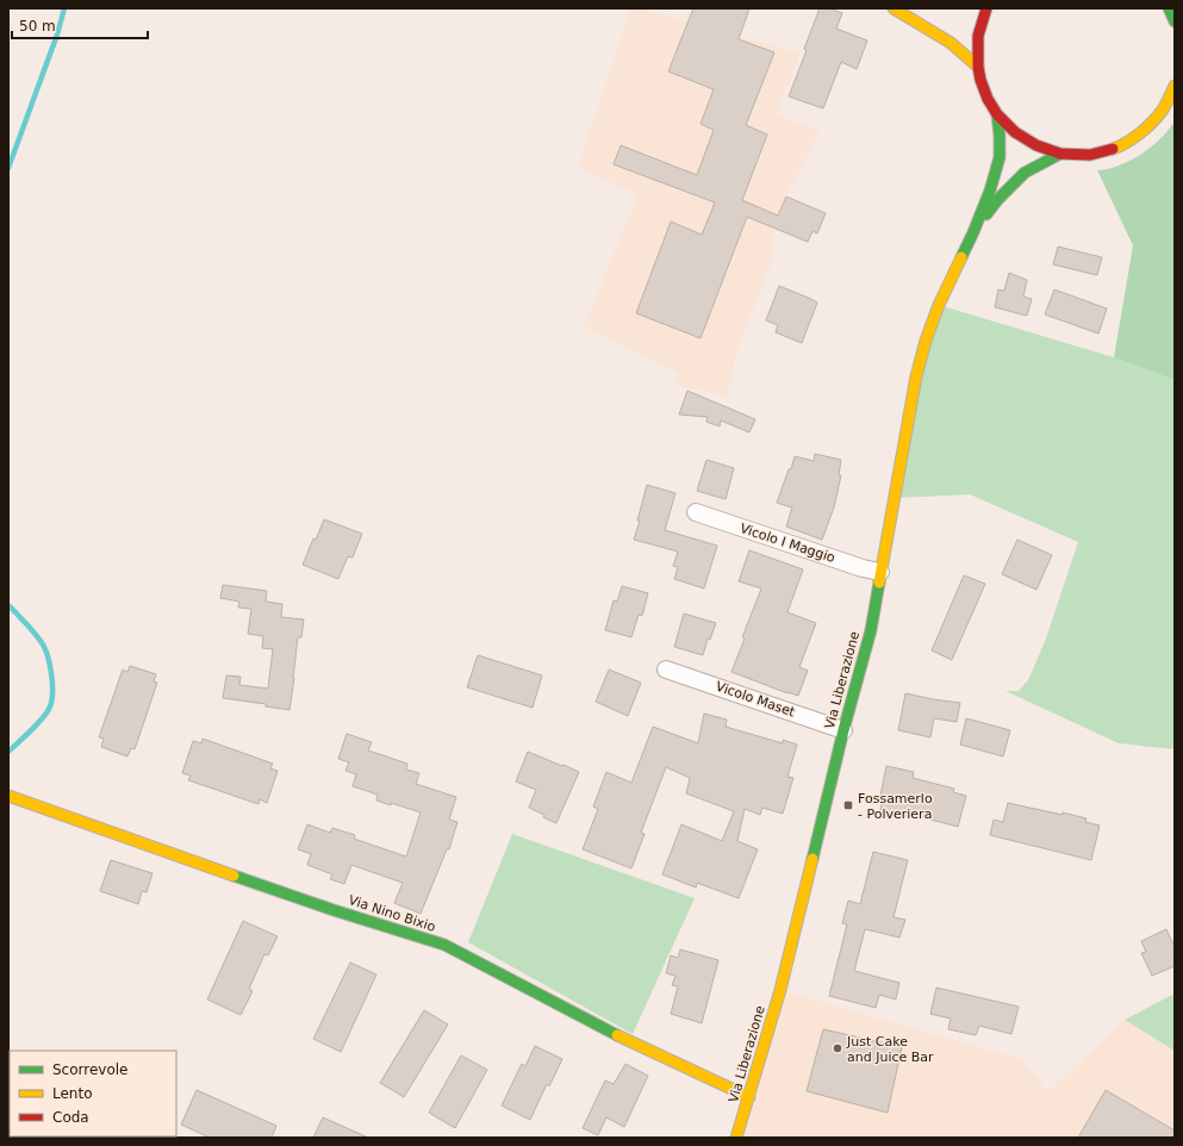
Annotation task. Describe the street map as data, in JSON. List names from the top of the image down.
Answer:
{
  "streets": {
    "main road": ["Via Liberazione", "Via Nino Bixio"],
    "street": ["Vicolo I Maggio", "Vicolo Maset"]
  },
  "crossings": [
    ["Vicolo I Maggio", "Via Liberazione"],
    ["Via Liberazione", "Vicolo Maset"],
    ["Via Liberazione", "Via Nino Bixio"]
  ],
  "places": {
    "transit": ["Fossamerlo - Polveriera"],
    "other": ["Just Cake and Juice Bar"]
  },
  "legend": ["Scorrevole", "Lento", "Coda"],
  "scale_bar": "50 m"
}
